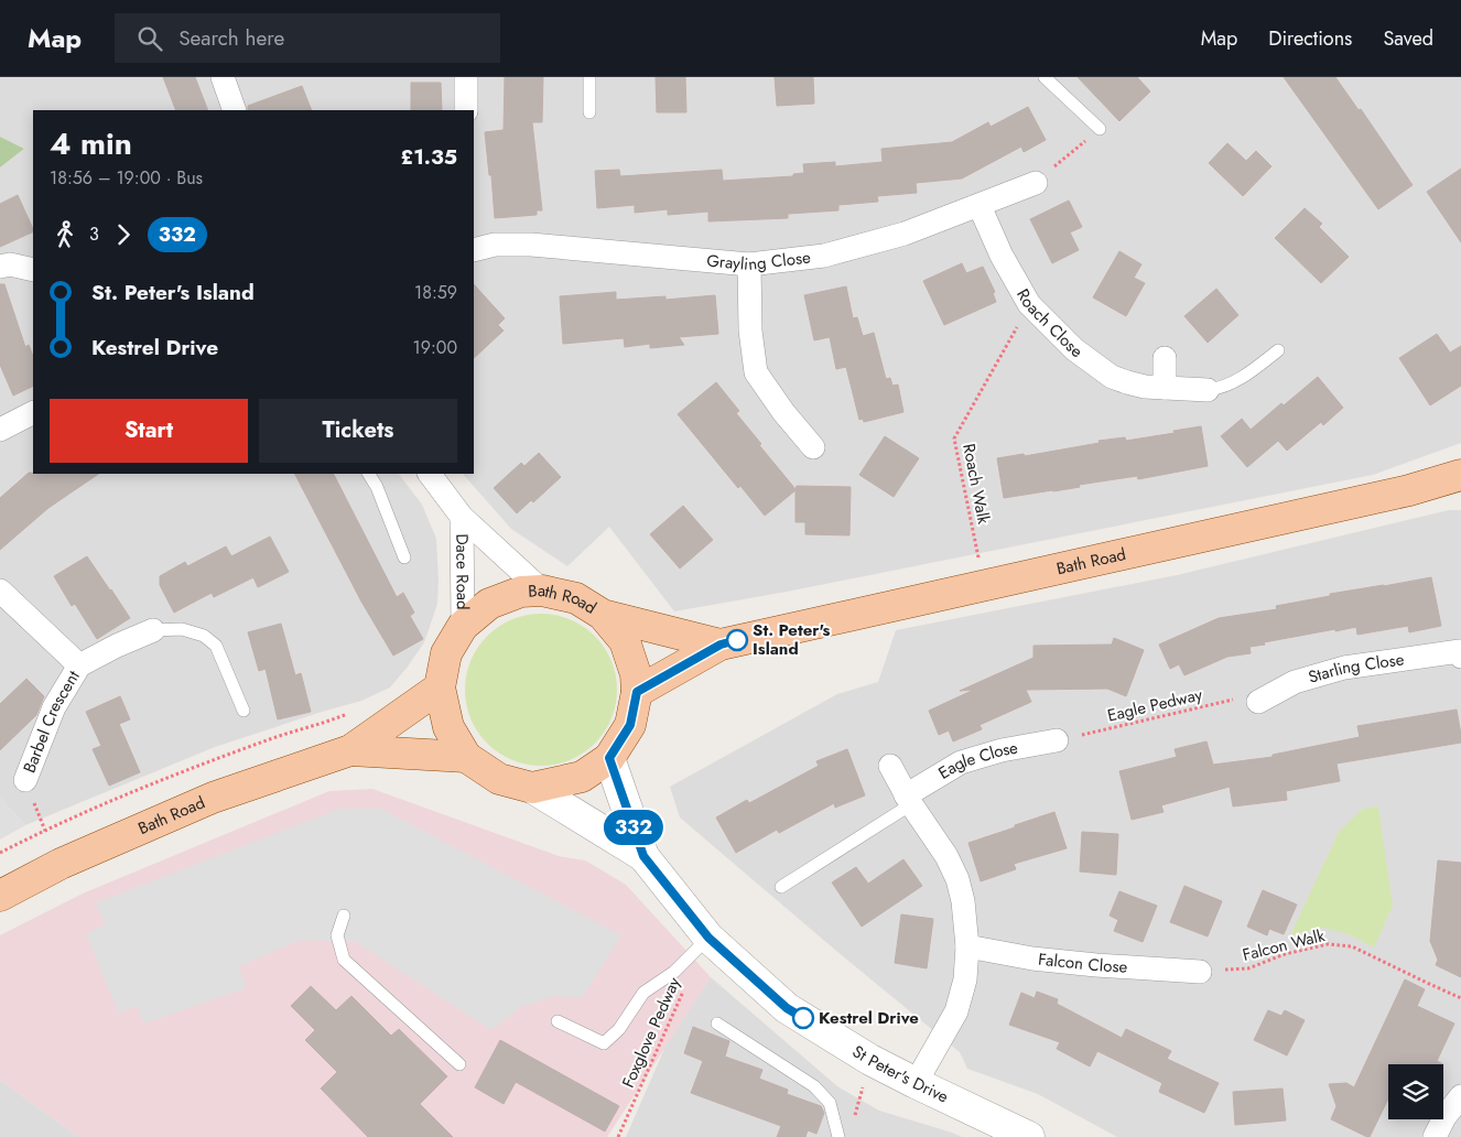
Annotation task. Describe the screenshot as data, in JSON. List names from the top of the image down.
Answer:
{
  "streets": {
    "main road": ["Bath Road"],
    "street": [
      "Grayling Close",
      "Roach Close",
      "Dace Road",
      "Starling Close",
      "Barbel Crescent",
      "Eagle Close",
      "Falcon Close",
      "St Peter's Drive"
    ],
    "path": [
      "Roach Walk",
      "Eagle Pedway",
      "Falcon Walk",
      "Foxglove Pedway"
    ]
  },
  "crossings": [
    ["Grayling Close", "Roach Close"],
    ["Roach Close", "Roach Walk"],
    ["Roach Walk", "Bath Road"],
    ["Bath Road", "Dace Road"],
    ["Bath Road", "St Peter's Drive"],
    ["Dace Road", "St Peter's Drive"],
    ["Starling Close", "Eagle Pedway"],
    ["Eagle Pedway", "Eagle Close"],
    ["Falcon Walk", "Falcon Close"]
  ],
  "places": ["St. Peter's Island", "Kestrel Drive"],
  "lines": ["bus line 332"],
  "page": {
    "header": "Map",
    "search": "Search here",
    "nav": ["Map", "Directions", "Saved"],
    "on_map": "332",
    "heading": ["4 min", "18:56 – 19:00 · Bus", "£1.35"],
    "legs": ["3", "332"],
    "list": [
      {
        "name": "St. Peter's Island",
        "value": "18:59"
      },
      {
        "name": "Kestrel Drive",
        "value": "19:00"
      }
    ],
    "buttons": ["Start", "Tickets"]
  }
}
